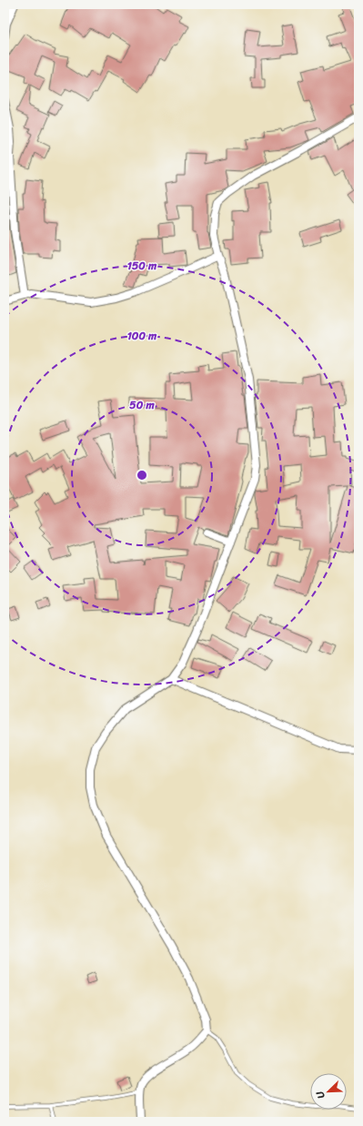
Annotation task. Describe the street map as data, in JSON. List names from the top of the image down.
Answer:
{
  "north": "bottom left",
  "rings": ["150 m", "100 m", "50 m"]
}
